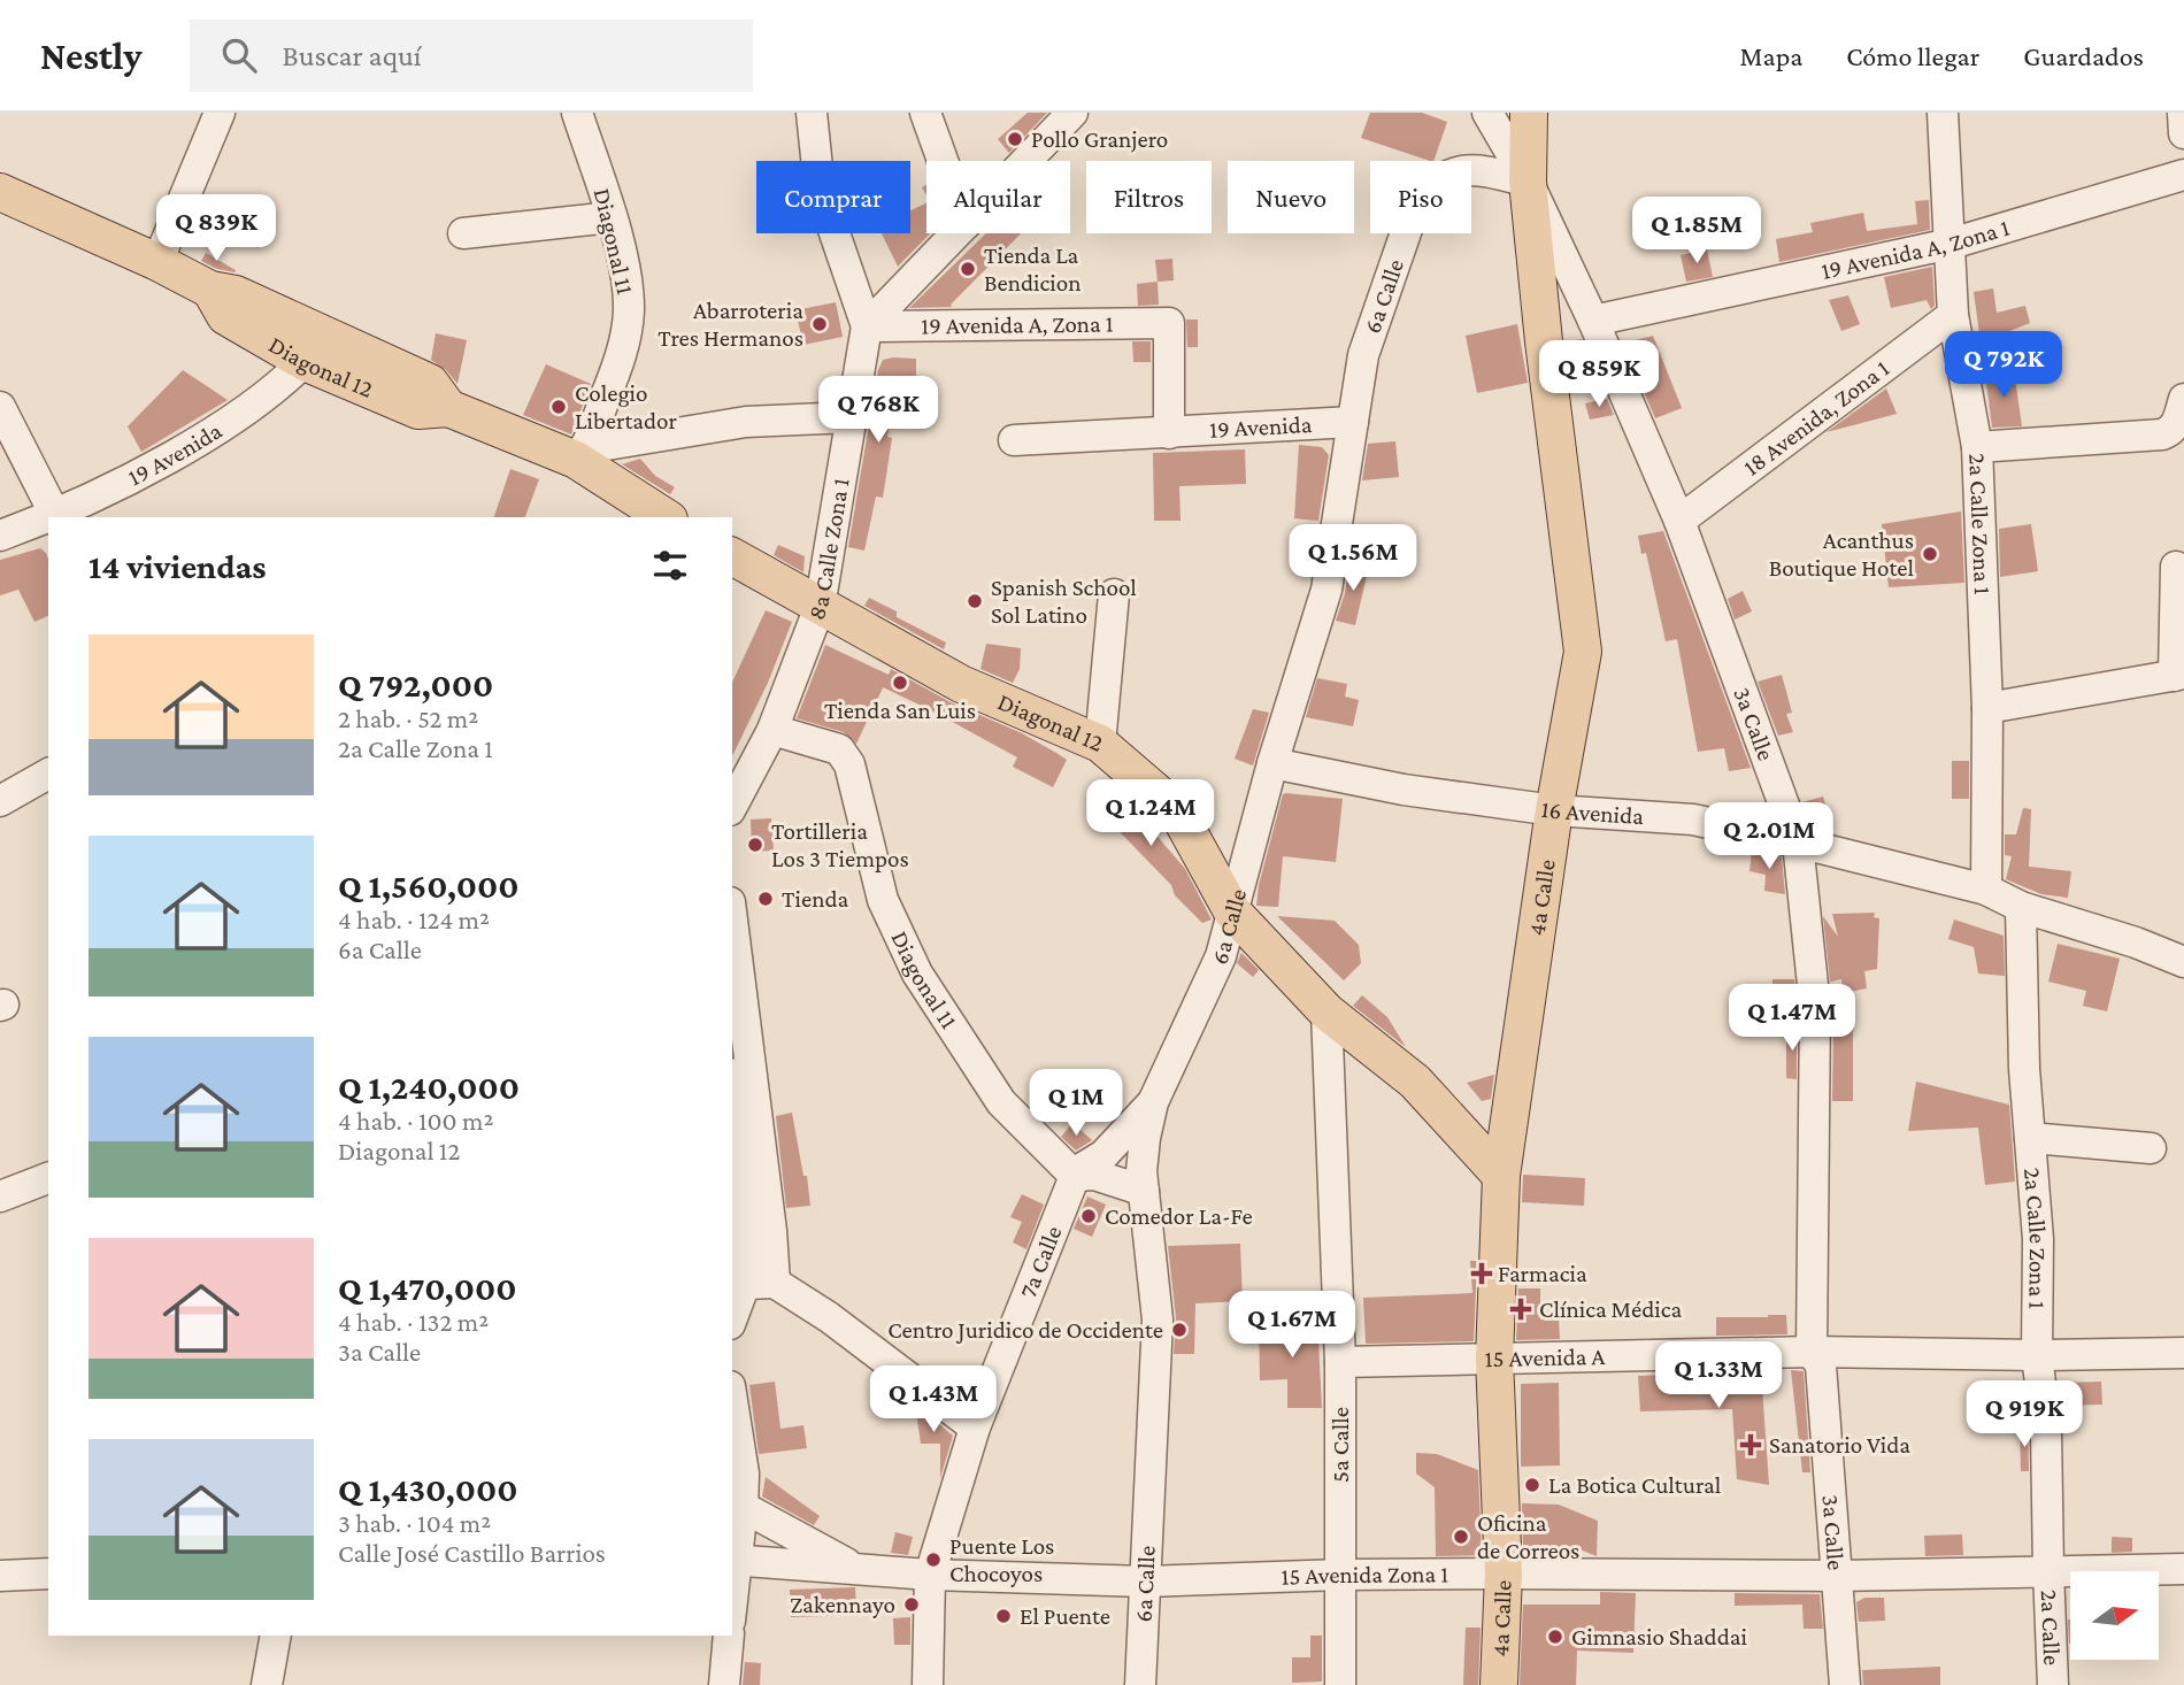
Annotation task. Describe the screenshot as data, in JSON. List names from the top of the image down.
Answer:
{
  "streets": {
    "main road": ["Diagonal 12", "4a Calle"],
    "street": [
      "Diagonal 11",
      "19 Avenida A, Zona 1",
      "6a Calle",
      "18 Avenida, Zona 1",
      "19 Avenida",
      "2a Calle Zona 1",
      "8a Calle Zona 1",
      "3a Calle",
      "16 Avenida",
      "7a Calle",
      "15 Avenida A",
      "5a Calle",
      "15 Avenida Zona 1",
      "2a Calle"
    ]
  },
  "crossings": [
    ["Diagonal 11", "Diagonal 12"],
    ["Diagonal 11", "8a Calle Zona 1"],
    ["Diagonal 11", "7a Calle"],
    ["19 Avenida A, Zona 1", "19 Avenida"],
    ["19 Avenida A, Zona 1", "2a Calle Zona 1"],
    ["19 Avenida A, Zona 1", "8a Calle Zona 1"],
    ["19 Avenida A, Zona 1", "3a Calle"],
    ["6a Calle", "Diagonal 12"],
    ["6a Calle", "19 Avenida"],
    ["6a Calle", "3a Calle"],
    ["6a Calle", "16 Avenida"],
    ["6a Calle", "4a Calle"],
    ["6a Calle", "15 Avenida Zona 1"],
    ["Diagonal 12", "19 Avenida"],
    ["Diagonal 12", "8a Calle Zona 1"],
    ["Diagonal 12", "4a Calle"],
    ["Diagonal 12", "5a Calle"],
    ["18 Avenida, Zona 1", "2a Calle Zona 1"],
    ["18 Avenida, Zona 1", "3a Calle"],
    ["2a Calle Zona 1", "16 Avenida"],
    ["2a Calle Zona 1", "15 Avenida A"],
    ["2a Calle Zona 1", "15 Avenida Zona 1"],
    ["2a Calle Zona 1", "2a Calle"],
    ["3a Calle", "16 Avenida"],
    ["3a Calle", "4a Calle"],
    ["3a Calle", "15 Avenida A"],
    ["3a Calle", "15 Avenida Zona 1"],
    ["16 Avenida", "4a Calle"],
    ["4a Calle", "15 Avenida A"],
    ["4a Calle", "15 Avenida Zona 1"],
    ["7a Calle", "15 Avenida Zona 1"],
    ["15 Avenida A", "5a Calle"],
    ["5a Calle", "15 Avenida Zona 1"],
    ["15 Avenida Zona 1", "2a Calle"]
  ],
  "places": {
    "other": [
      "Pollo Granjero",
      "Tienda La Bendicion",
      "Abarroteria Tres Hermanos",
      "Colegio Libertador",
      "Acanthus Boutique Hotel",
      "Spanish School Sol Latino",
      "Tienda San Luis",
      "Tortilleria Los 3 Tiempos",
      "Tienda",
      "Comedor La-Fe",
      "Centro Juridico de Occidente",
      "La Botica Cultural",
      "Oficina de Correos",
      "Puente Los Chocoyos",
      "Zakennayo",
      "El Puente",
      "Gimnasio Shaddai"
    ],
    "health": ["Farmacia", "Clínica Médica", "Sanatorio Vida"]
  },
  "north": "right",
  "page": {
    "header": "Nestly",
    "search": "Buscar aquí",
    "nav": ["Mapa", "Cómo llegar", "Guardados"],
    "chip": [
      "Comprar",
      "Alquilar",
      "Filtros",
      "Nuevo",
      "Piso"
    ],
    "price": [
      "Q 839K",
      "Q 1.85M",
      "Q 792K",
      "Q 859K",
      "Q 768K",
      "Q 1.56M",
      "Q 1.24M",
      "Q 2.01M",
      "Q 1.47M",
      "Q 1M",
      "Q 1.67M",
      "Q 1.33M",
      "Q 1.43M",
      "Q 919K"
    ],
    "heading": "14 viviendas",
    "list": [
      {
        "name": "Q 792,000",
        "note": "2 hab. · 52 m² · 2a Calle Zona 1"
      },
      {
        "name": "Q 1,560,000",
        "note": "4 hab. · 124 m² · 6a Calle"
      },
      {
        "name": "Q 1,240,000",
        "note": "4 hab. · 100 m² · Diagonal 12"
      },
      {
        "name": "Q 1,470,000",
        "note": "4 hab. · 132 m² · 3a Calle"
      },
      {
        "name": "Q 1,430,000",
        "note": "3 hab. · 104 m² · Calle José Castillo Barrios"
      }
    ]
  }
}
